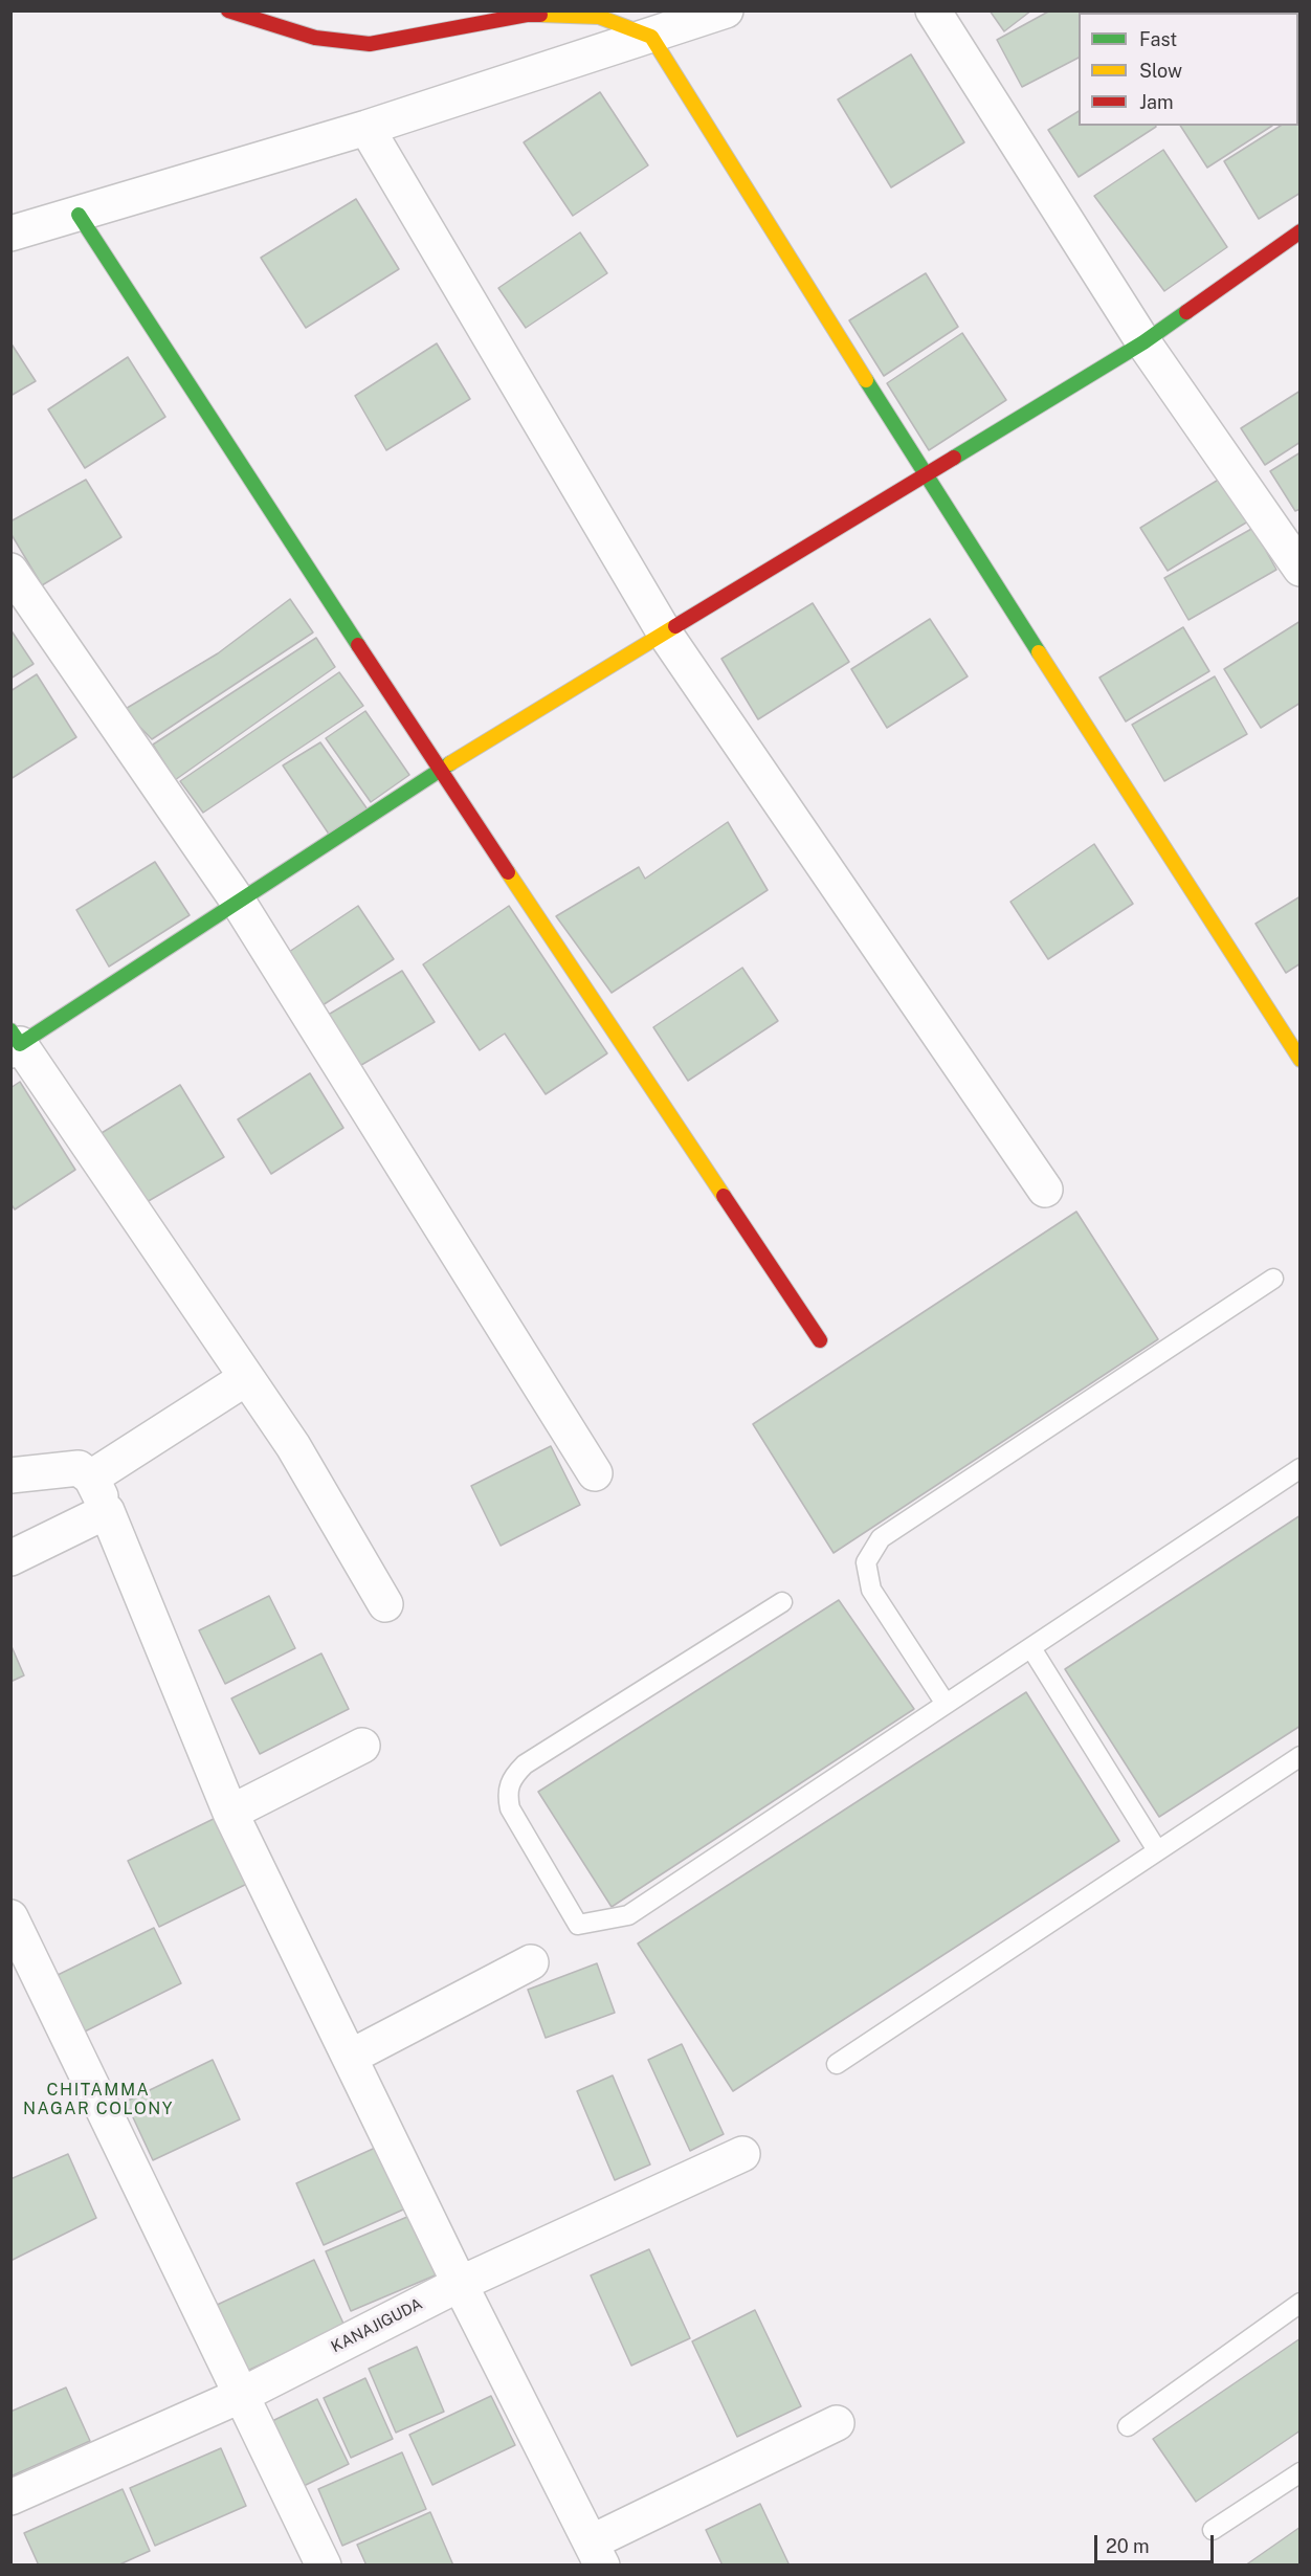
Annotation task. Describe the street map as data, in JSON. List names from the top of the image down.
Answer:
{
  "streets": {
    "street": ["KANAJIGUDA"]
  },
  "districts": ["CHITAMMA NAGAR COLONY"],
  "legend": ["Fast", "Slow", "Jam"],
  "scale_bar": "20 m"
}
